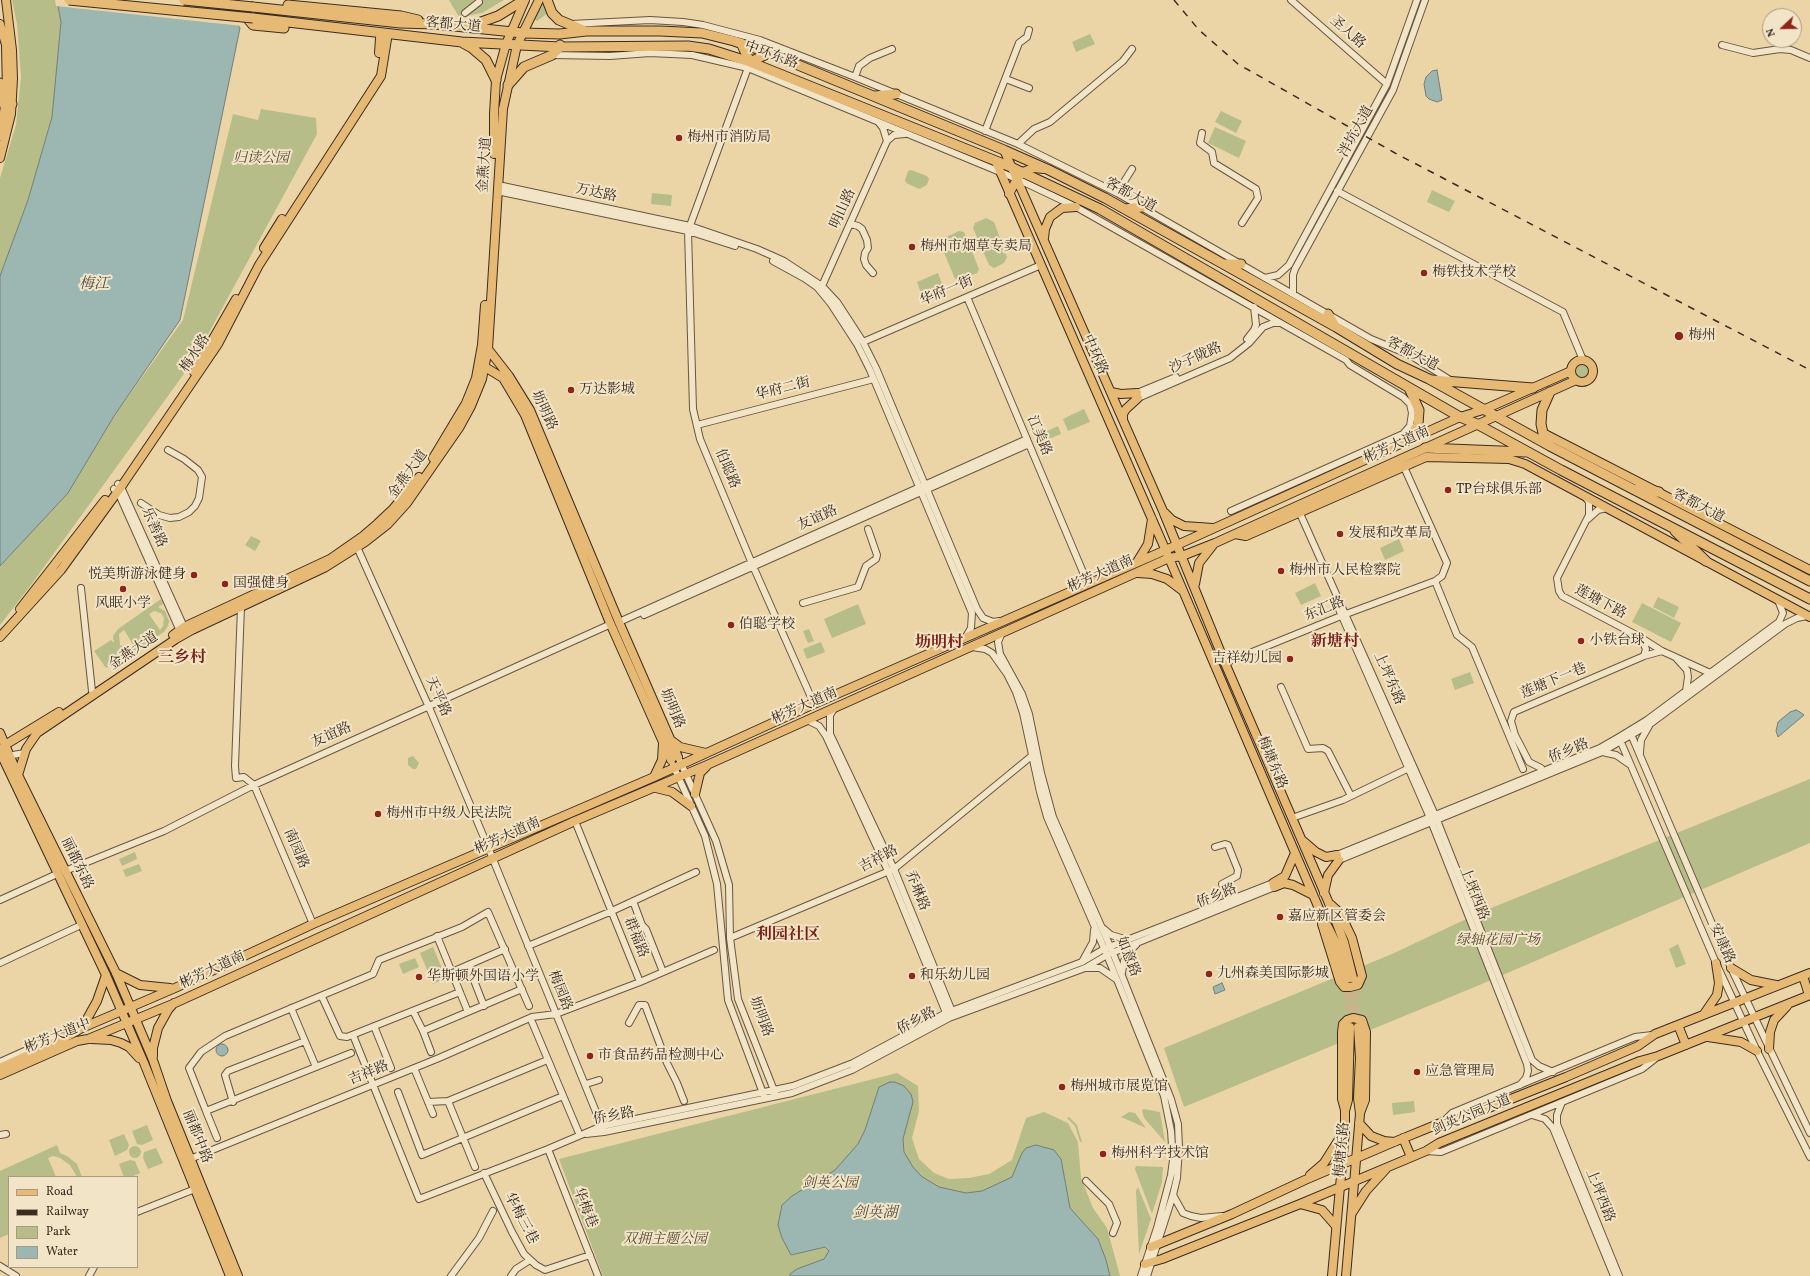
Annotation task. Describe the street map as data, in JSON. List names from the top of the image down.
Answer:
{
  "streets": {
    "highway": ["客都大道", "中环东路"],
    "main road": [
      "金燕大道",
      "梅水路",
      "中环路",
      "坜明路",
      "彬芳大道南",
      "梅塘东路",
      "丽都东路",
      "彬芳大道中",
      "剑英公园大道",
      "丽都中路"
    ],
    "street": [
      "圣人路",
      "泮坑大道",
      "万达路",
      "明山路",
      "华府一街",
      "沙子陇路",
      "华府二街",
      "江美路",
      "伯聪路",
      "友谊路",
      "乐善路",
      "莲塘下路",
      "东汇路",
      "上坪东路",
      "莲塘下一巷",
      "天平路",
      "侨乡路",
      "南园路",
      "吉祥路",
      "乔琳路",
      "上坪西路",
      "群福路",
      "安康路",
      "如意路",
      "梅园路",
      "华梅巷",
      "华梅三巷"
    ]
  },
  "crossings": [
    ["客都大道", "中环东路"],
    ["客都大道", "金燕大道"],
    ["客都大道", "中环路"],
    ["客都大道", "彬芳大道南"],
    ["圣人路", "泮坑大道"],
    ["中环东路", "金燕大道"],
    ["中环东路", "中环路"],
    ["金燕大道", "万达路"],
    ["金燕大道", "坜明路"],
    ["金燕大道", "乐善路"],
    ["金燕大道", "天平路"],
    ["金燕大道", "丽都东路"],
    ["万达路", "伯聪路"],
    ["华府一街", "中环路"],
    ["华府一街", "江美路"],
    ["梅水路", "乐善路"],
    ["中环路", "彬芳大道南"],
    ["中环路", "梅塘东路"],
    ["华府二街", "伯聪路"],
    ["坜明路", "彬芳大道南"],
    ["坜明路", "友谊路"],
    ["坜明路", "侨乡路"],
    ["坜明路", "吉祥路"],
    ["江美路", "彬芳大道南"],
    ["江美路", "友谊路"],
    ["彬芳大道南", "伯聪路"],
    ["彬芳大道南", "上坪东路"],
    ["彬芳大道南", "天平路"],
    ["彬芳大道南", "梅塘东路"],
    ["彬芳大道南", "南园路"],
    ["彬芳大道南", "丽都东路"],
    ["彬芳大道南", "群福路"],
    ["彬芳大道南", "梅园路"],
    ["彬芳大道南", "彬芳大道中"],
    ["彬芳大道南", "丽都中路"],
    ["伯聪路", "友谊路"],
    ["友谊路", "天平路"],
    ["友谊路", "南园路"],
    ["友谊路", "丽都东路"],
    ["莲塘下路", "莲塘下一巷"],
    ["莲塘下路", "侨乡路"],
    ["东汇路", "上坪东路"],
    ["东汇路", "梅塘东路"],
    ["上坪东路", "侨乡路"],
    ["上坪东路", "上坪西路"],
    ["天平路", "梅园路"],
    ["侨乡路", "乔琳路"],
    ["侨乡路", "上坪西路"],
    ["侨乡路", "安康路"],
    ["侨乡路", "如意路"],
    ["侨乡路", "梅园路"],
    ["梅塘东路", "剑英公园大道"],
    ["吉祥路", "乔琳路"],
    ["吉祥路", "如意路"],
    ["吉祥路", "梅园路"],
    ["吉祥路", "丽都中路"],
    ["丽都东路", "彬芳大道中"],
    ["丽都东路", "丽都中路"],
    ["安康路", "剑英公园大道"],
    ["如意路", "剑英公园大道"],
    ["彬芳大道中", "丽都中路"],
    ["华梅巷", "华梅三巷"]
  ],
  "districts": [
    "新塘村",
    "坜明村",
    "三乡村",
    "利园社区"
  ],
  "water": ["梅江", "剑英湖"],
  "parks": [
    "归读公园",
    "绿轴花园广场",
    "剑英公园",
    "双拥主题公园"
  ],
  "places": [
    "梅州市消防局",
    "梅州市烟草专卖局",
    "梅铁技术学校",
    "梅州",
    "万达影城",
    "TP台球俱乐部",
    "发展和改革局",
    "梅州市人民检察院",
    "悦美斯游泳健身",
    "国强健身",
    "风眠小学",
    "伯聪学校",
    "小铁台球",
    "吉祥幼儿园",
    "梅州市中级人民法院",
    "嘉应新区管委会",
    "九州森美国际影城",
    "和乐幼儿园",
    "华斯顿外国语小学",
    "市食品药品检测中心",
    "应急管理局",
    "梅州城市展览馆",
    "梅州科学技术馆"
  ],
  "legend": [
    "Road",
    "Railway",
    "Park",
    "Water"
  ],
  "north": "left"
}
